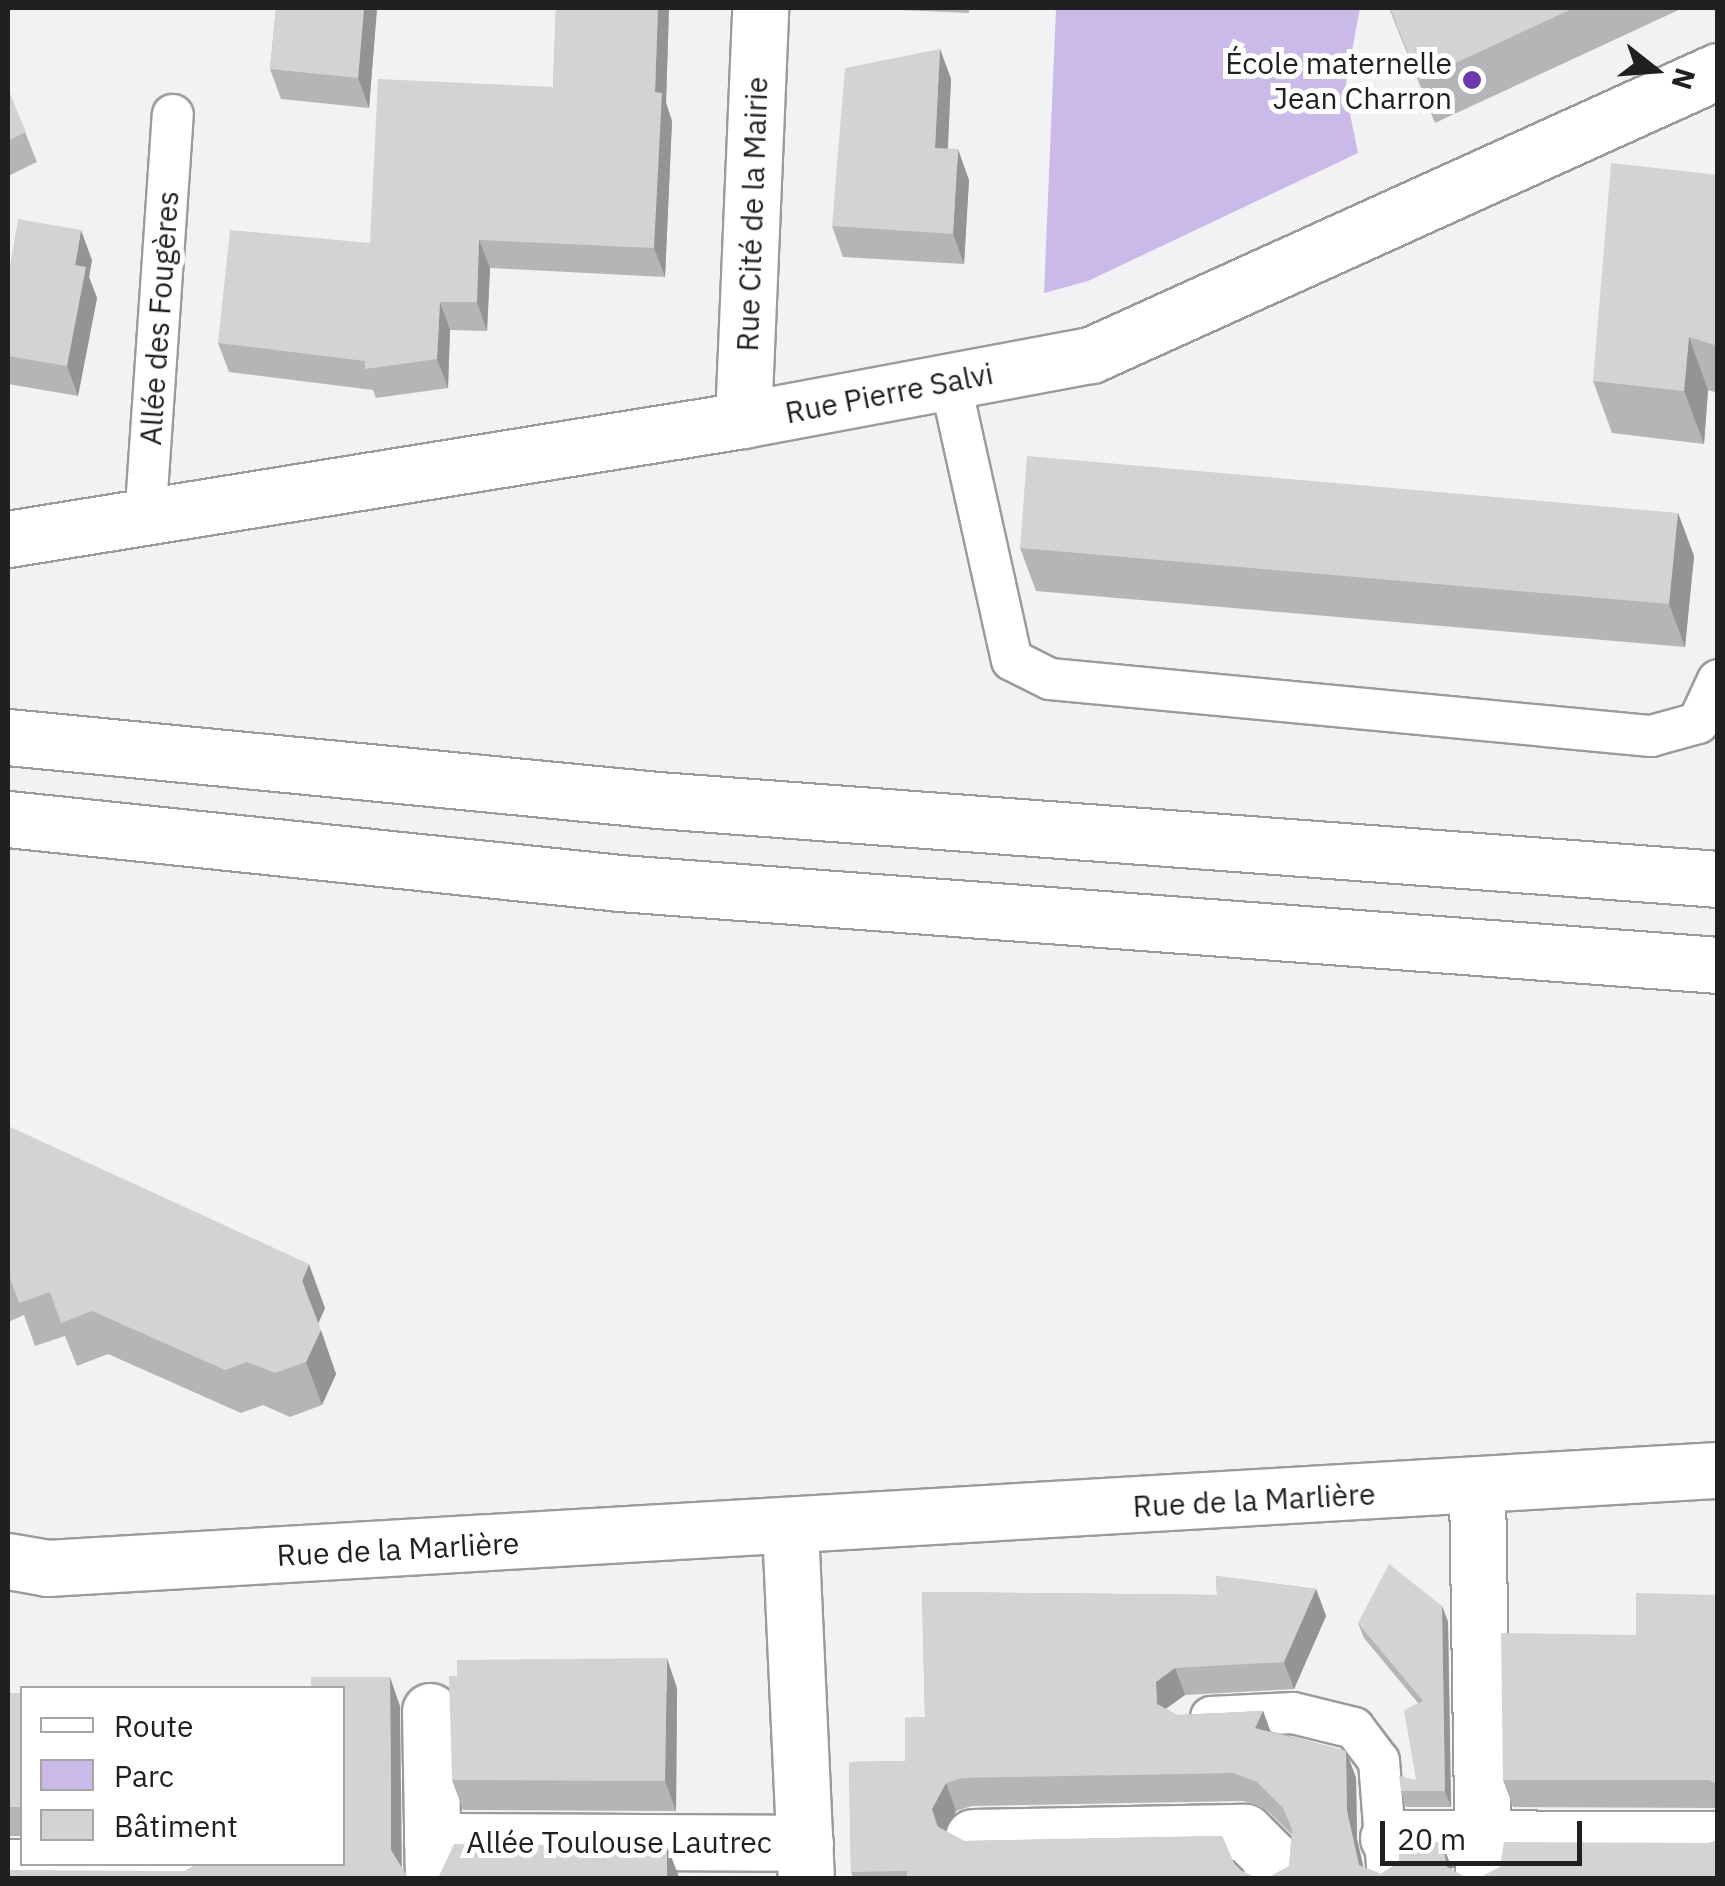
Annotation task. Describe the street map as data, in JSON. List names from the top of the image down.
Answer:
{
  "streets": {
    "main road": [
      "Rue Cité de la Mairie",
      "Rue Pierre Salvi",
      "Rue de la Marlière",
      "Allée Toulouse Lautrec"
    ],
    "lane": ["Allée des Fougères"]
  },
  "crossings": [
    ["Rue Cité de la Mairie", "Rue Pierre Salvi"],
    ["Allée des Fougères", "Rue Pierre Salvi"]
  ],
  "places": ["École maternelle Jean Charron"],
  "legend": ["Route", "Parc", "Bâtiment"],
  "scale_bar": "20 m",
  "north": "right"
}
